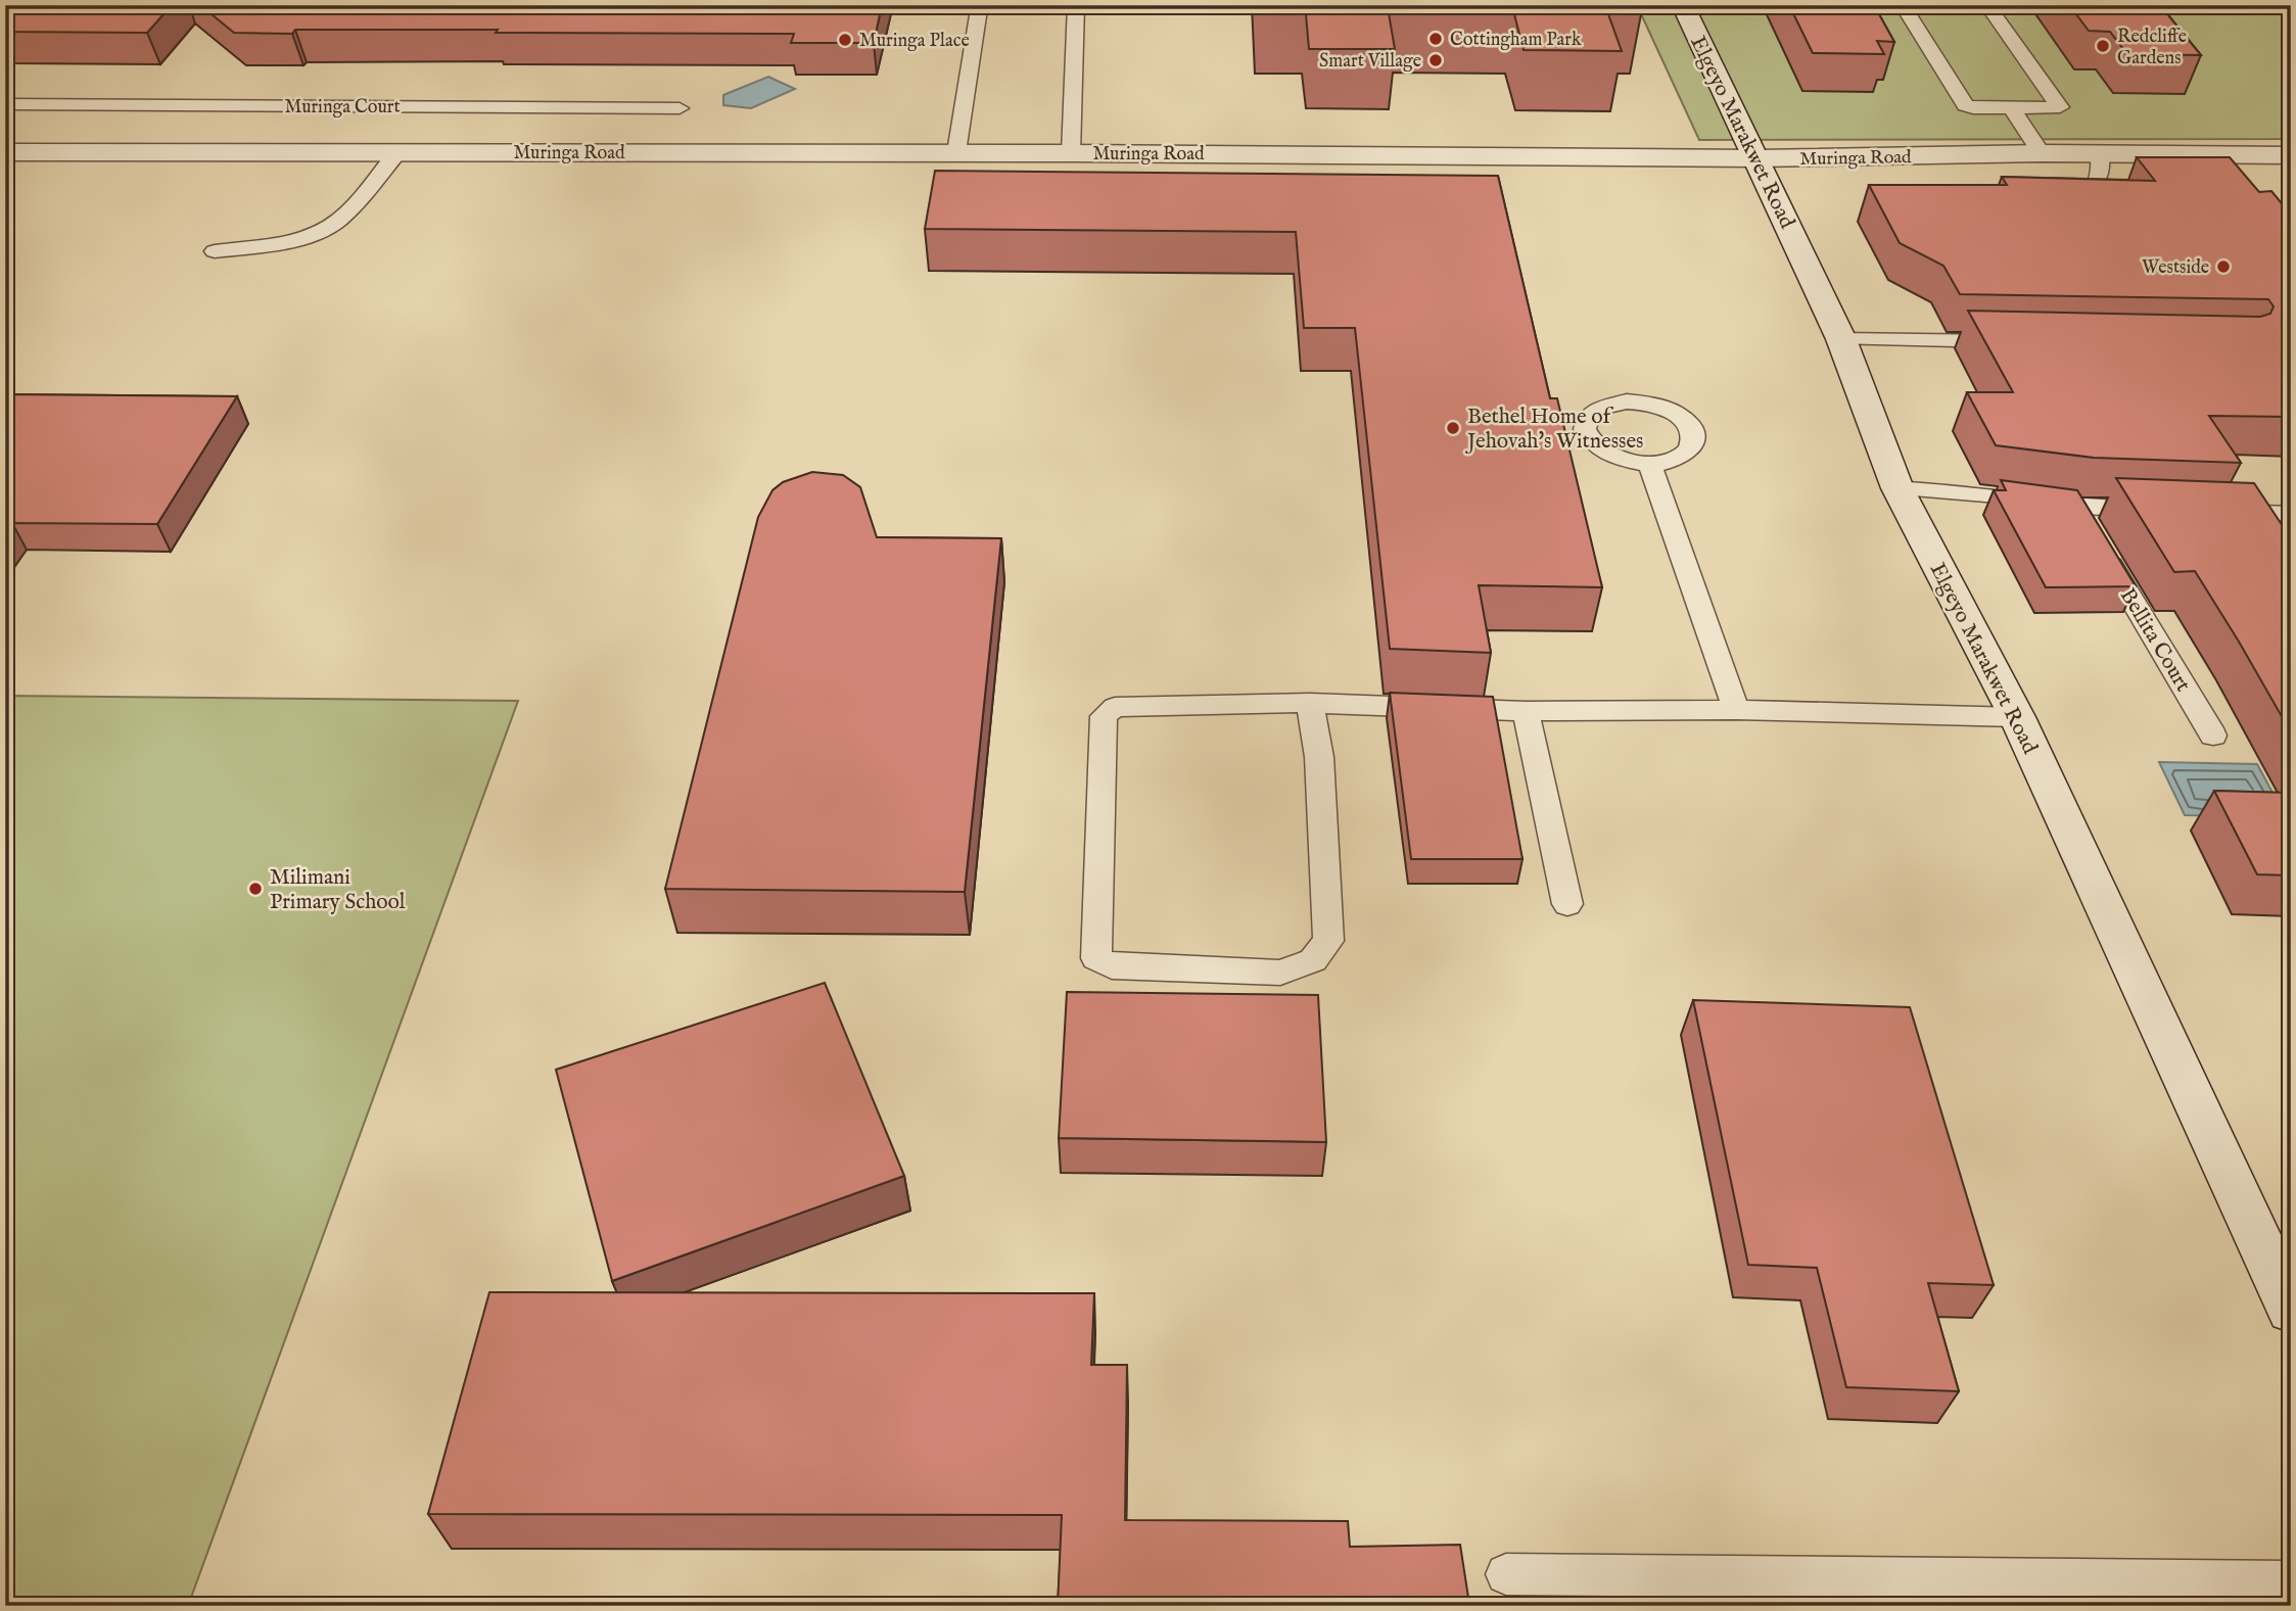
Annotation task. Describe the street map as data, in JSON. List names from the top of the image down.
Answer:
{
  "streets": {
    "street": ["Elgeyo Marakwet Road", "Muringa Road"],
    "lane": ["Muringa Court", "Bellita Court"]
  },
  "crossings": [
    ["Elgeyo Marakwet Road", "Muringa Road"]
  ],
  "places": [
    "Cottingham Park",
    "Muringa Place",
    "Redcliffe Gardens",
    "Smart Village",
    "Westside",
    "Bethel Home of Jehovah's Witnesses",
    "Milimani Primary School"
  ]
}
